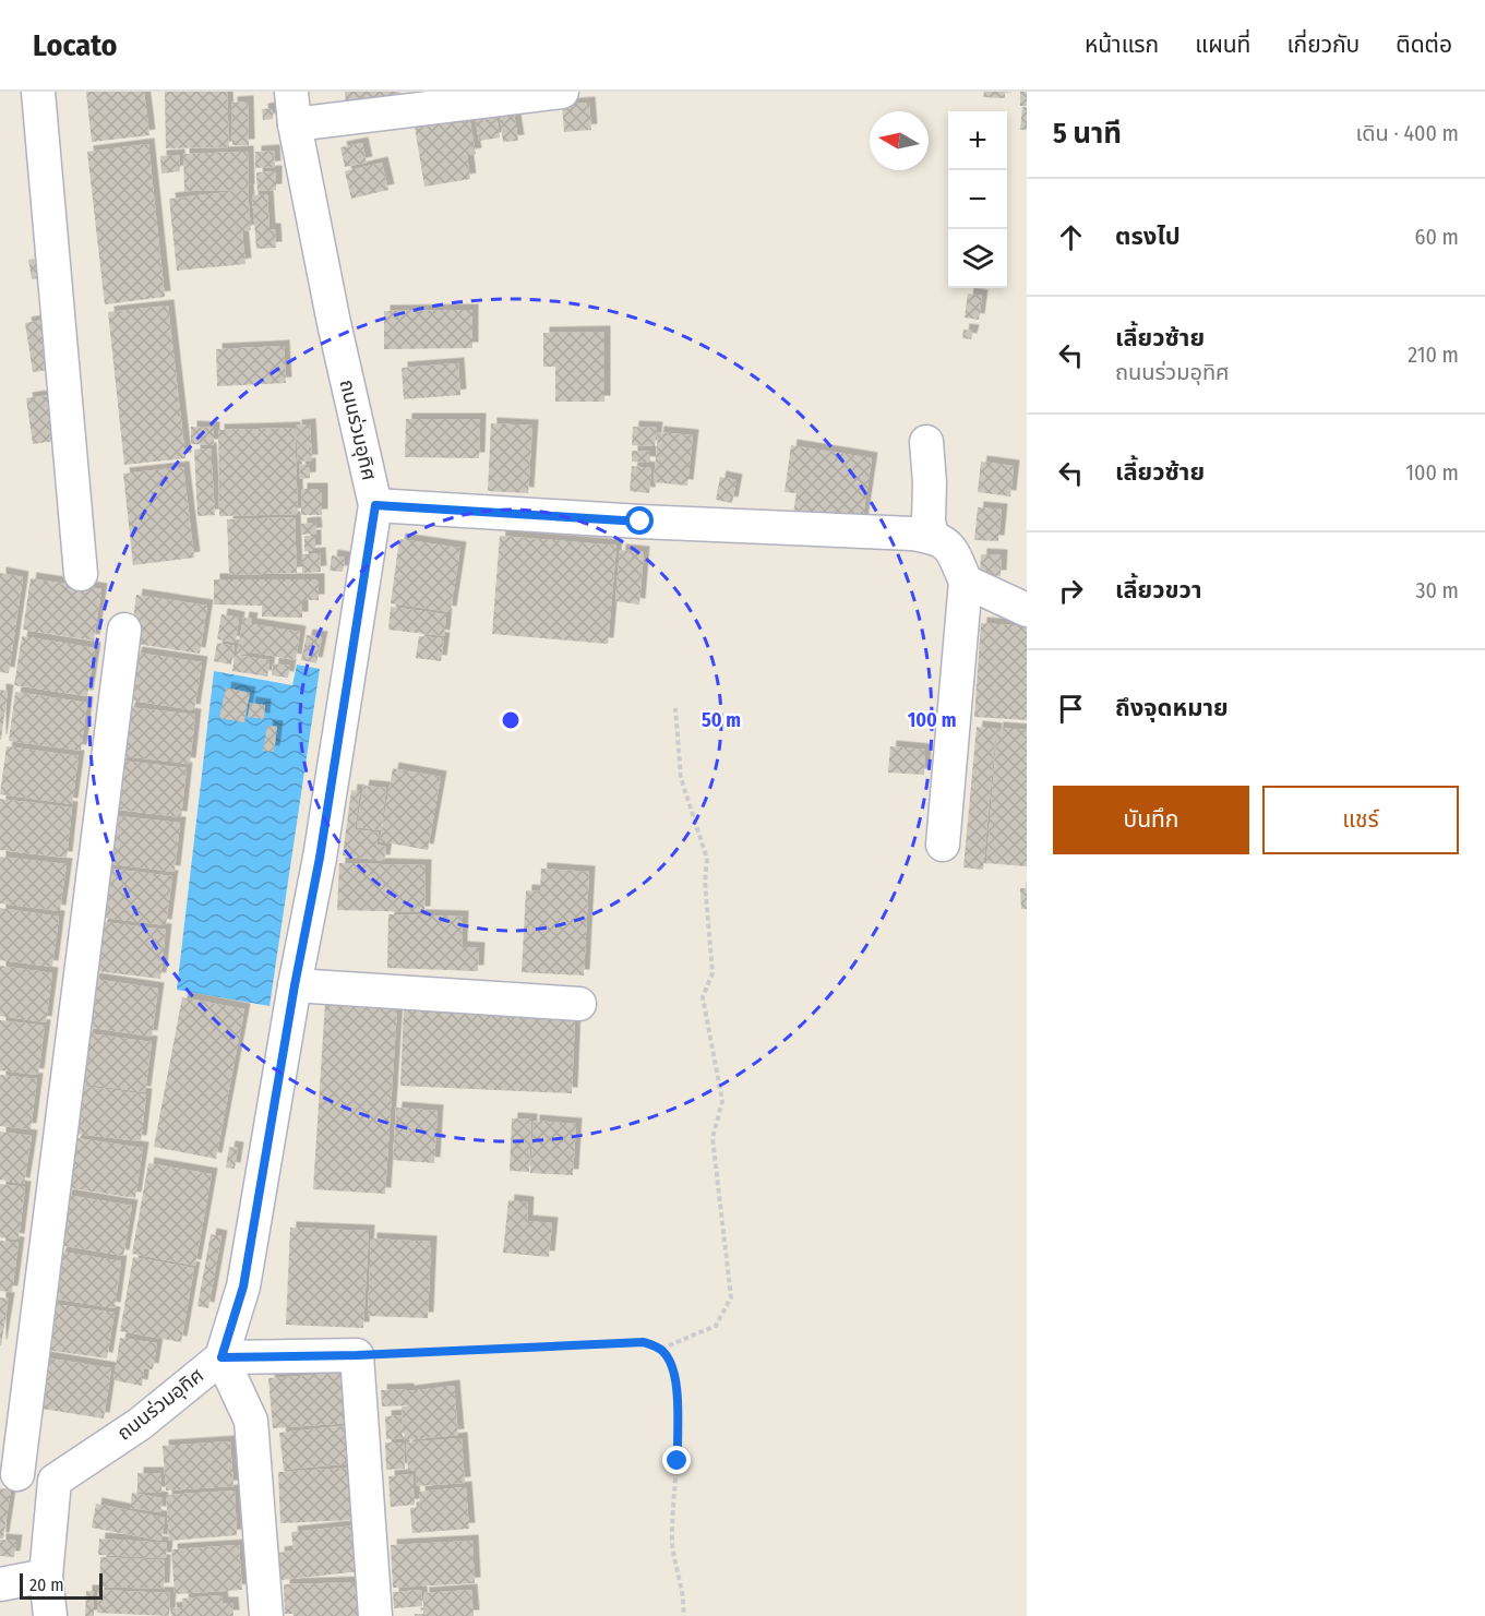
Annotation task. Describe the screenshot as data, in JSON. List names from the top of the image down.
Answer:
{
  "streets": {
    "street": ["ถนนร่วมอุทิศ"]
  },
  "scale_bar": "20 m",
  "north": "left",
  "page": {
    "header": "Locato",
    "nav": [
      "หน้าแรก",
      "แผนที่",
      "เกี่ยวกับ",
      "ติดต่อ"
    ],
    "heading": ["5 นาที", "เดิน · 400 m"],
    "map_buttons": ["+", "−"],
    "list": [
      ["ตรงไป", "60 m"],
      ["เลี้ยวซ้าย", "ถนนร่วมอุทิศ", "210 m"],
      ["เลี้ยวซ้าย", "100 m"],
      ["เลี้ยวขวา", "30 m"],
      "ถึงจุดหมาย"
    ],
    "buttons": ["บันทึก", "แชร์"],
    "scale": "20 m"
  },
  "rings": ["50 m", "100 m"]
}
